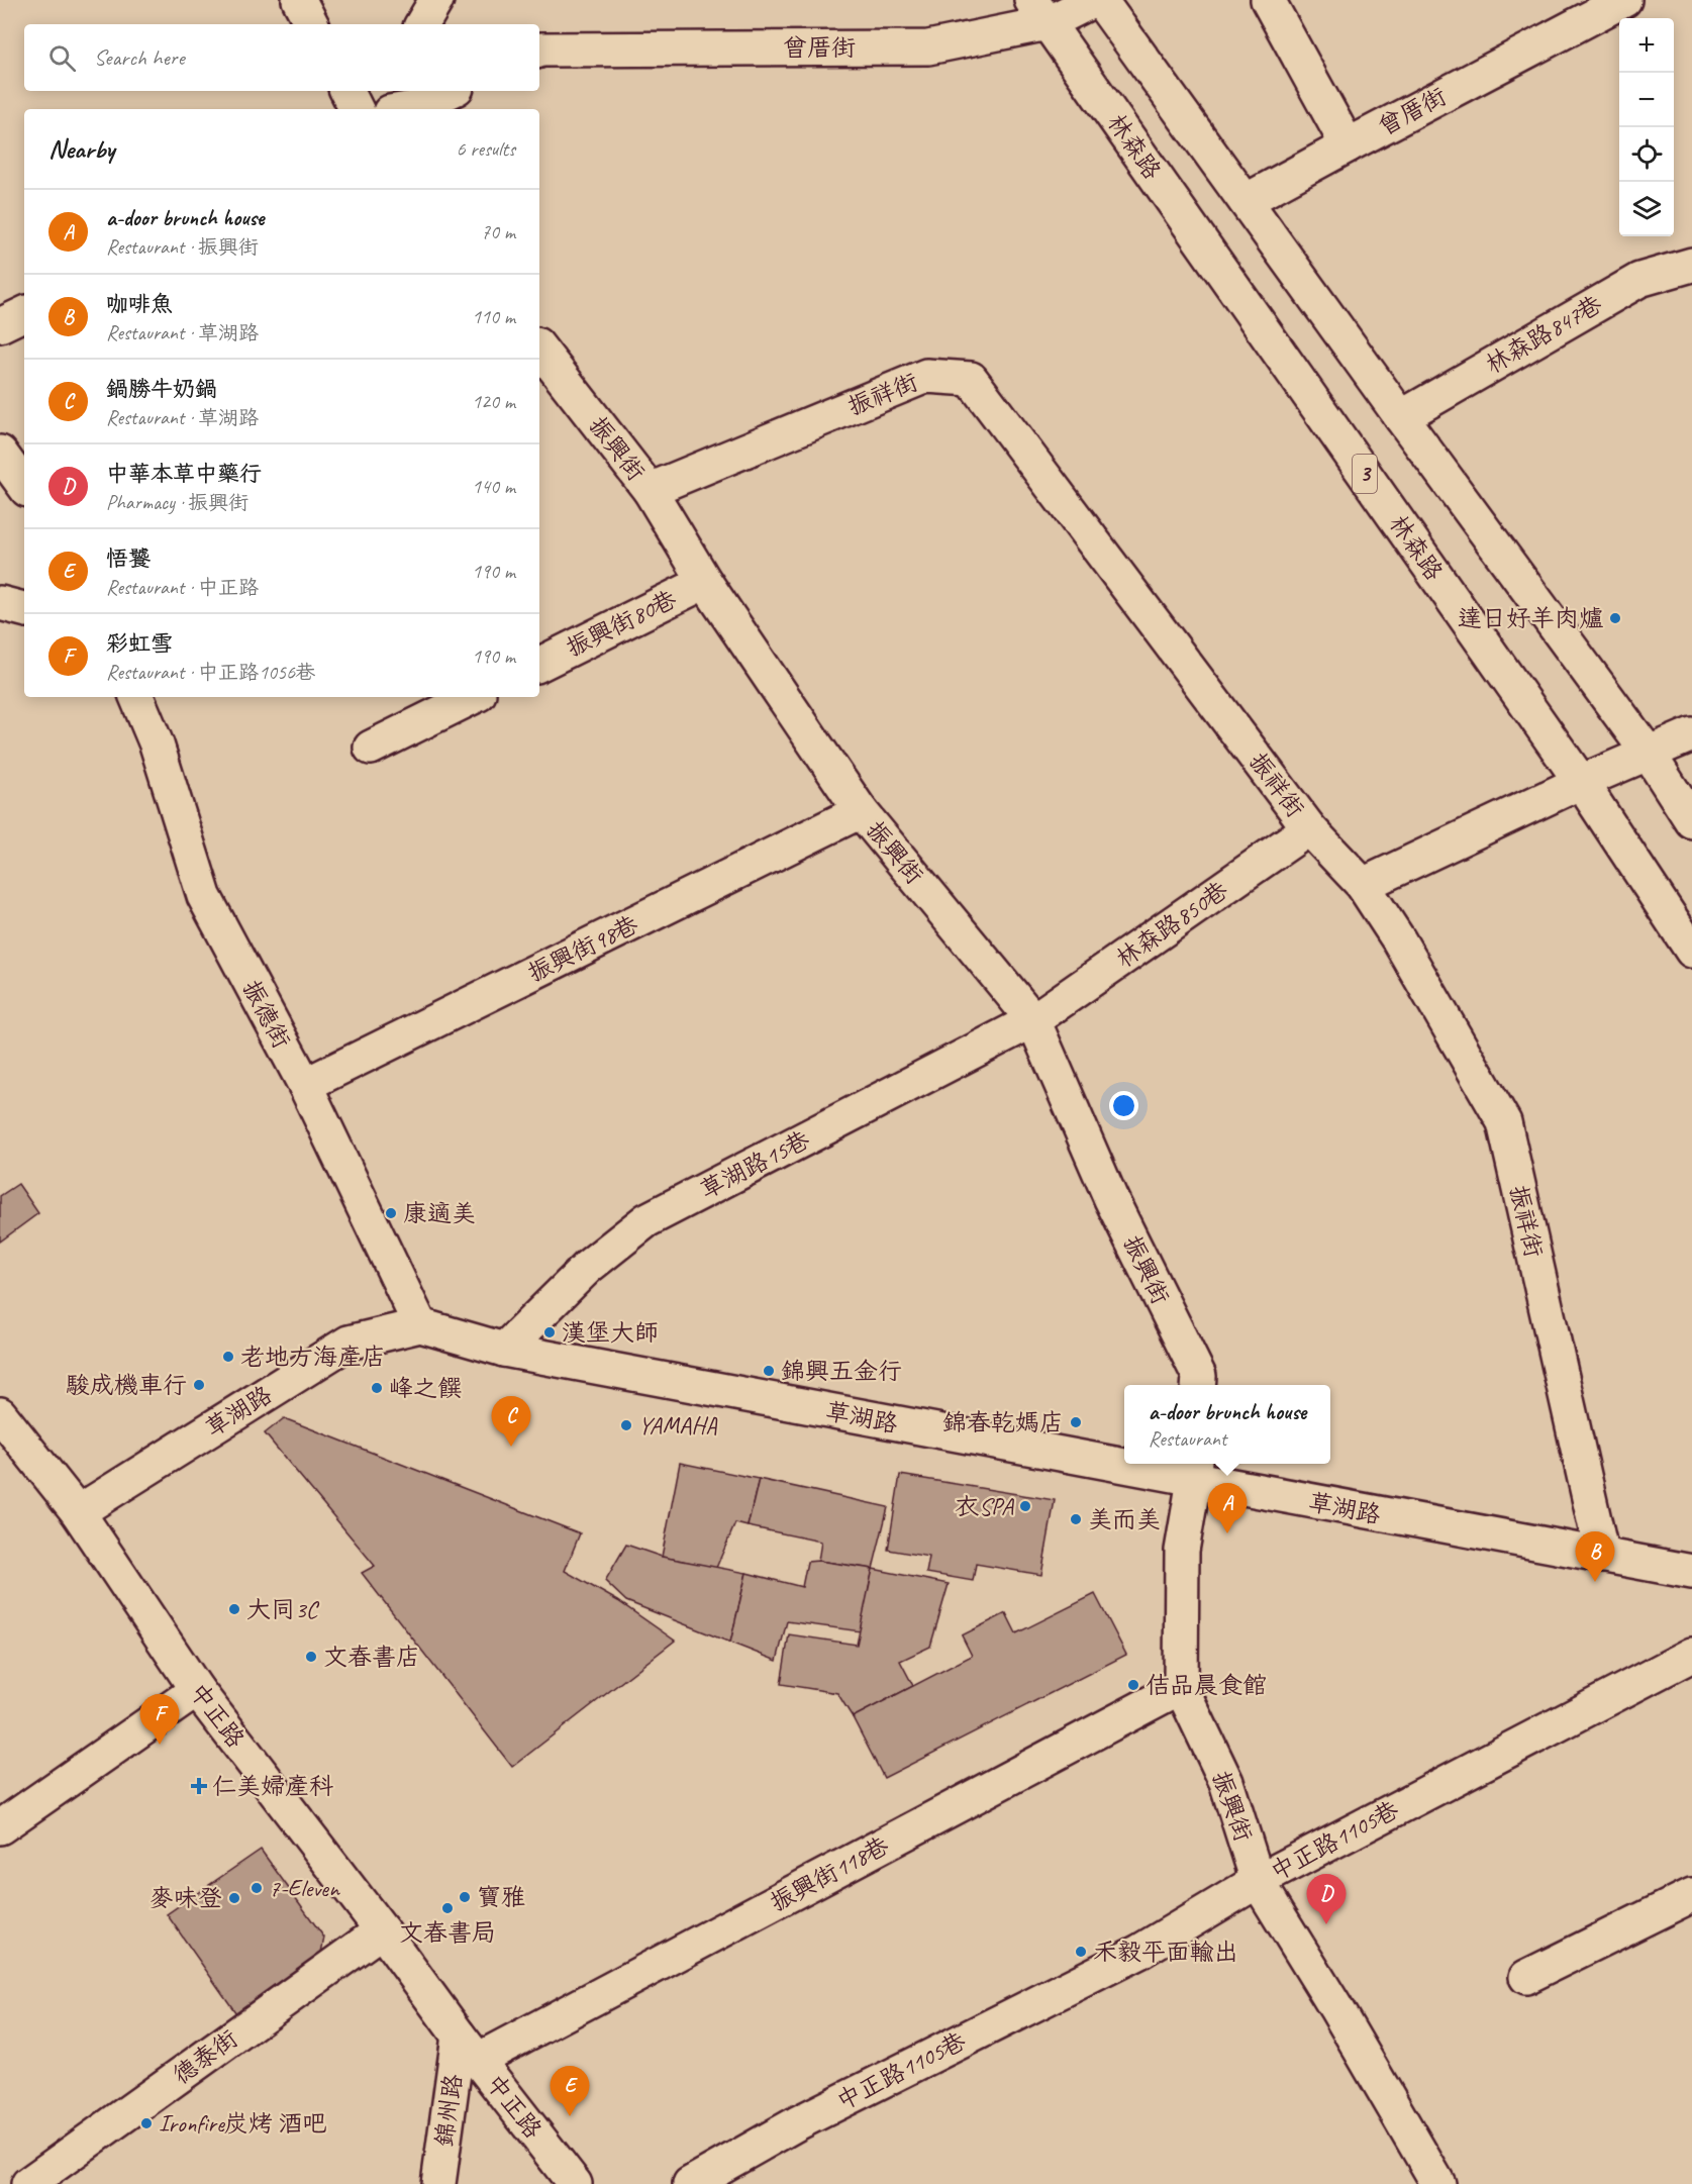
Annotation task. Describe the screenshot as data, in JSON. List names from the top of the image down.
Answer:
{
  "streets": {
    "street": [
      "曾厝街",
      "林森路",
      "林森路847巷",
      "振祥街",
      "振興街",
      "3",
      "振興街80巷",
      "林森路850巷",
      "振興街98巷",
      "振德街",
      "草湖路15巷",
      "草湖路",
      "中正路",
      "中正路1105巷",
      "振興街118巷",
      "德泰街",
      "錦州路"
    ]
  },
  "crossings": [
    ["曾厝街", "林森路"],
    ["振祥街", "振興街"],
    ["振祥街", "林森路850巷"],
    ["振祥街", "草湖路"],
    ["振興街", "振興街80巷"],
    ["振興街", "林森路850巷"],
    ["振興街", "振興街98巷"],
    ["振興街", "草湖路15巷"],
    ["振興街", "草湖路"],
    ["振興街", "中正路1105巷"],
    ["振興街", "振興街118巷"],
    ["林森路850巷", "草湖路15巷"],
    ["振興街98巷", "振德街"],
    ["振德街", "草湖路"],
    ["草湖路15巷", "草湖路"],
    ["草湖路", "中正路"],
    ["中正路", "振興街118巷"],
    ["中正路", "德泰街"],
    ["中正路", "錦州路"],
    ["振興街118巷", "錦州路"]
  ],
  "places": {
    "other": [
      "達日好羊肉爐",
      "康適美",
      "漢堡大師",
      "老地方海產店",
      "錦興五金行",
      "駿成機車行",
      "峰之饌",
      "錦春乾媽店",
      "YAMAHA",
      "衣SPA",
      "美而美",
      "大同3C",
      "文春書店",
      "佶品晨食館",
      "7-Eleven",
      "寶雅",
      "麥味登",
      "文春書局",
      "禾毅平面輸出",
      "Ironfire炭烤 酒吧"
    ],
    "health": ["仁美婦產科"]
  },
  "page": {
    "map_buttons": ["+", "−"],
    "search": "Search here",
    "heading": ["Nearby", "6 results"],
    "list": [
      {
        "mark": "A",
        "name": "a-door brunch house",
        "note": "Restaurant · 振興街",
        "value": "70 m"
      },
      {
        "mark": "B",
        "name": "咖啡魚",
        "note": "Restaurant · 草湖路",
        "value": "110 m"
      },
      {
        "mark": "C",
        "name": "鍋勝牛奶鍋",
        "note": "Restaurant · 草湖路",
        "value": "120 m"
      },
      {
        "mark": "D",
        "name": "中華本草中藥行",
        "note": "Pharmacy · 振興街",
        "value": "140 m"
      },
      {
        "mark": "E",
        "name": "悟饕",
        "note": "Restaurant · 中正路",
        "value": "190 m"
      },
      {
        "mark": "F",
        "name": "彩虹雪",
        "note": "Restaurant · 中正路1056巷",
        "value": "190 m"
      }
    ],
    "popup": ["a-door brunch house", "Restaurant"],
    "pins": [
      "C",
      "A",
      "B",
      "F",
      "D",
      "E"
    ]
  }
}
